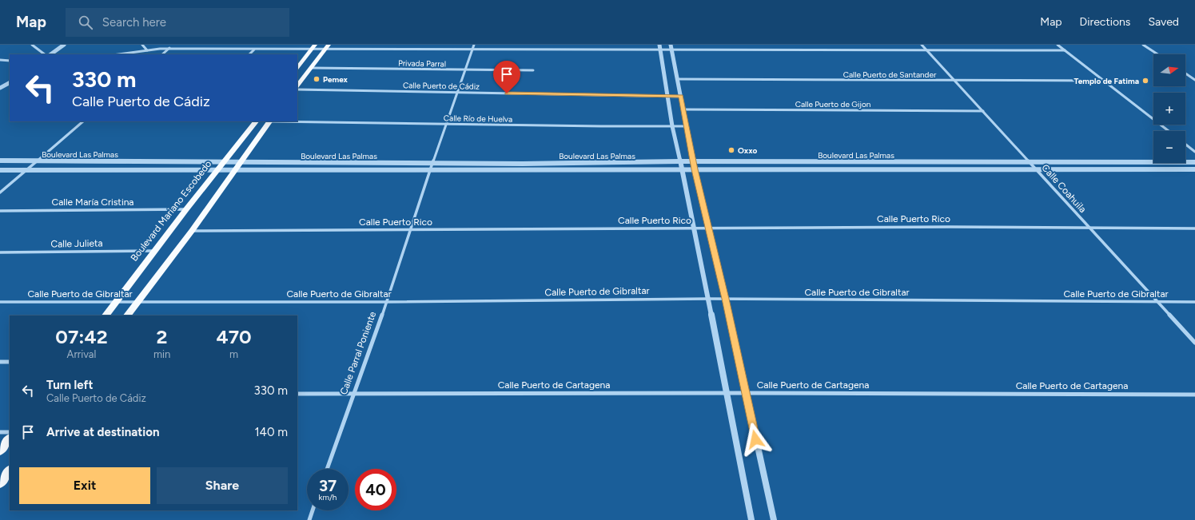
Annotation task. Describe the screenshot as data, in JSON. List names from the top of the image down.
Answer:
{
  "streets": {
    "main road": ["Boulevard Mariano Escobedo"],
    "street": [
      "Privada Parral",
      "Calle Puerto de Santander",
      "Calle Puerto de Cádiz",
      "Calle Puerto de Gijon",
      "Calle Río de Huelva",
      "Boulevard Las Palmas",
      "Calle Coahuila",
      "Calle María Cristina",
      "Calle Puerto Rico",
      "Calle Julieta",
      "Calle Puerto de Gibraltar",
      "Calle Parral Poniente",
      "Calle Puerto de Cartagena"
    ]
  },
  "crossings": [
    ["Privada Parral", "Calle Parral Poniente"],
    ["Calle Puerto de Santander", "Calle Coahuila"],
    ["Calle Puerto de Cádiz", "Calle Parral Poniente"],
    ["Calle Puerto de Gijon", "Calle Coahuila"],
    ["Calle Río de Huelva", "Calle Parral Poniente"],
    ["Boulevard Las Palmas", "Calle Coahuila"],
    ["Boulevard Las Palmas", "Boulevard Mariano Escobedo"],
    ["Boulevard Las Palmas", "Calle Parral Poniente"],
    ["Calle Coahuila", "Calle Puerto Rico"],
    ["Calle Coahuila", "Calle Puerto de Gibraltar"],
    ["Calle María Cristina", "Boulevard Mariano Escobedo"],
    ["Boulevard Mariano Escobedo", "Calle Julieta"],
    ["Boulevard Mariano Escobedo", "Calle Puerto de Gibraltar"],
    ["Calle Puerto Rico", "Calle Parral Poniente"],
    ["Calle Puerto de Gibraltar", "Calle Parral Poniente"],
    ["Calle Parral Poniente", "Calle Puerto de Cartagena"]
  ],
  "places": ["Pemex", "Templo de Fatima", "Oxxo"],
  "north": "right",
  "page": {
    "header": "Map",
    "search": "Search here",
    "nav": ["Map", "Directions", "Saved"],
    "map_buttons": ["+", "−"],
    "turn": ["330 m", "Calle Puerto de Cádiz"],
    "eta": [
      "07:42",
      "Arrival",
      "2",
      "min",
      "470",
      "m"
    ],
    "list": [
      {
        "name": "Turn left",
        "note": "Calle Puerto de Cádiz",
        "value": "330 m"
      },
      {
        "name": "Arrive at destination",
        "value": "140 m"
      }
    ],
    "buttons": ["Exit", "Share"],
    "speed": "37 km/h",
    "limit": "40"
  }
}
